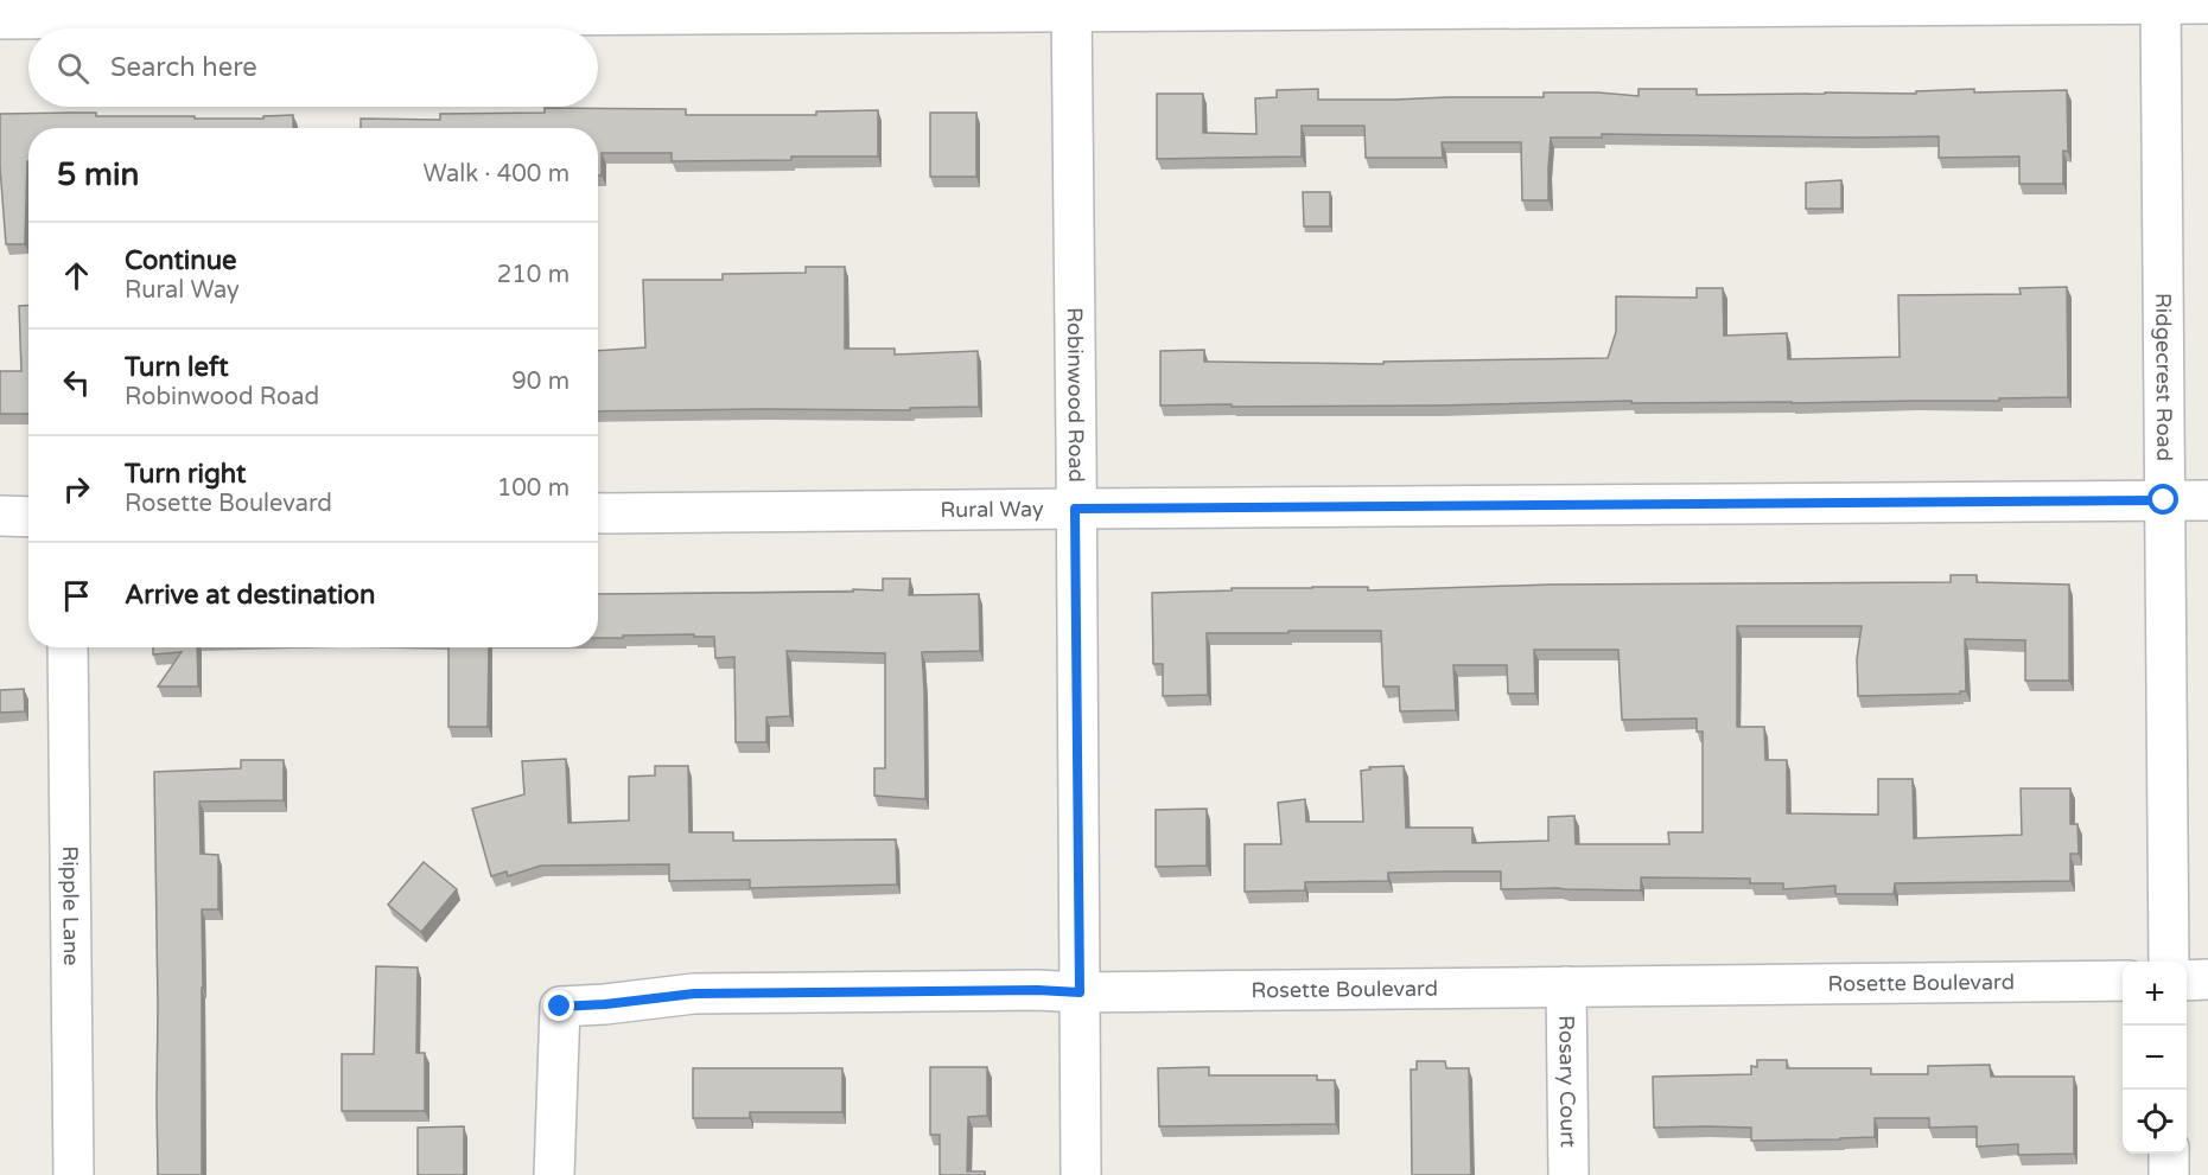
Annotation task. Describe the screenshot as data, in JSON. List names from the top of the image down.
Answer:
{
  "streets": {
    "street": [
      "Ridgecrest Road",
      "Robinwood Road",
      "Rural Way",
      "Ripple Lane",
      "Rosette Boulevard",
      "Rosary Court"
    ]
  },
  "crossings": [
    ["Ridgecrest Road", "Rural Way"],
    ["Robinwood Road", "Rural Way"],
    ["Robinwood Road", "Rosette Boulevard"],
    ["Rosette Boulevard", "Rosary Court"]
  ],
  "page": {
    "search": "Search here",
    "heading": ["5 min", "Walk · 400 m"],
    "list": [
      ["Continue", "Rural Way", "210 m"],
      ["Turn left", "Robinwood Road", "90 m"],
      ["Turn right", "Rosette Boulevard", "100 m"],
      "Arrive at destination"
    ],
    "map_buttons": ["+", "−"]
  }
}
